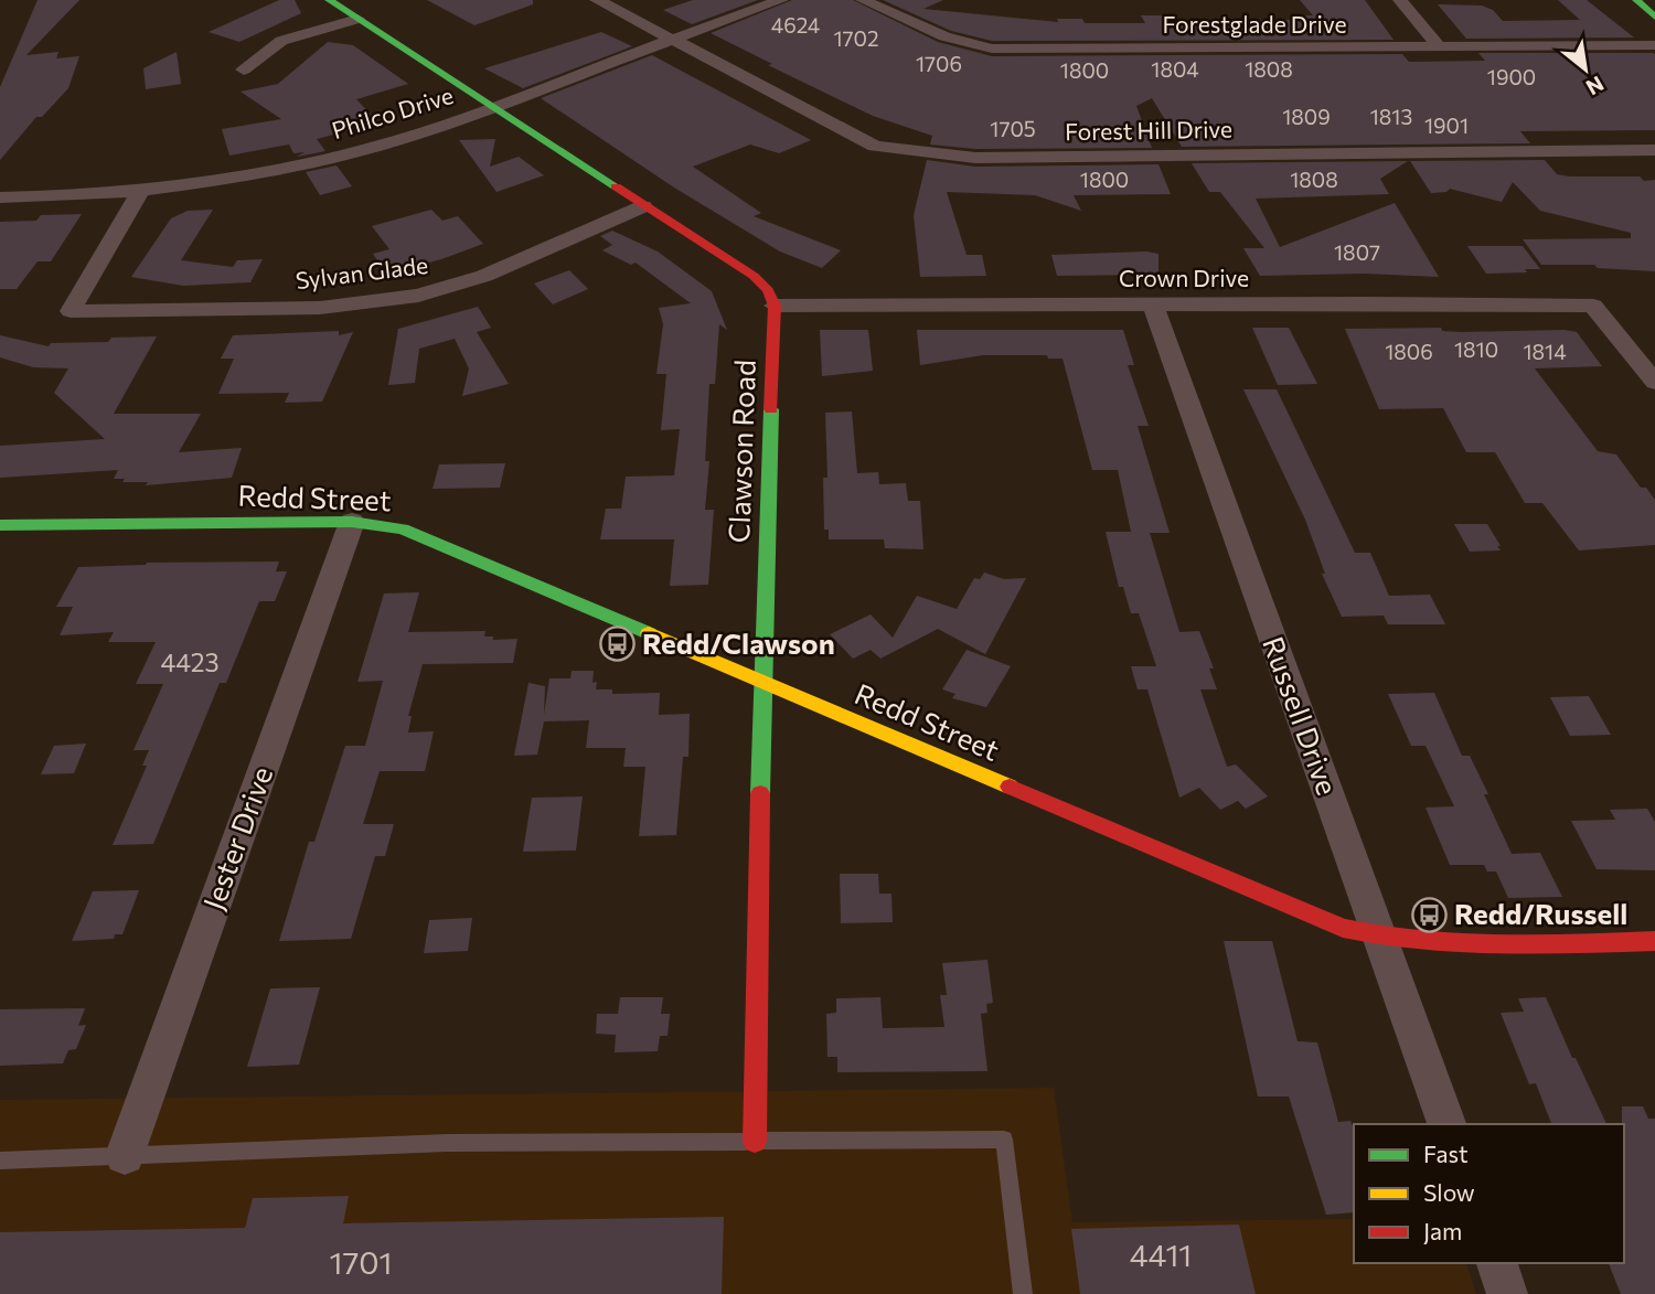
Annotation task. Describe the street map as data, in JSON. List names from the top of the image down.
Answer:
{
  "streets": {
    "street": [
      "Forestglade Drive",
      "Philco Drive",
      "Forest Hill Drive",
      "Sylvan Glade",
      "Crown Drive",
      "Clawson Road",
      "Redd Street",
      "Russell Drive",
      "Jester Drive"
    ]
  },
  "crossings": [
    ["Philco Drive", "Forest Hill Drive"],
    ["Crown Drive", "Clawson Road"],
    ["Crown Drive", "Russell Drive"],
    ["Clawson Road", "Redd Street"],
    ["Redd Street", "Russell Drive"],
    ["Redd Street", "Jester Drive"]
  ],
  "places": {
    "bus stop": ["Redd/Clawson", "Redd/Russell"]
  },
  "house_numbers": [
    "4624",
    "1702",
    "1706",
    "1804",
    "1808",
    "1800",
    "1900",
    "1809",
    "1813",
    "1901",
    "1705",
    "1800",
    "1808",
    "1807",
    "1810",
    "1806",
    "1814",
    "4423",
    "4411",
    "1701"
  ],
  "legend": ["Fast", "Slow", "Jam"],
  "north": "bottom right"
}
